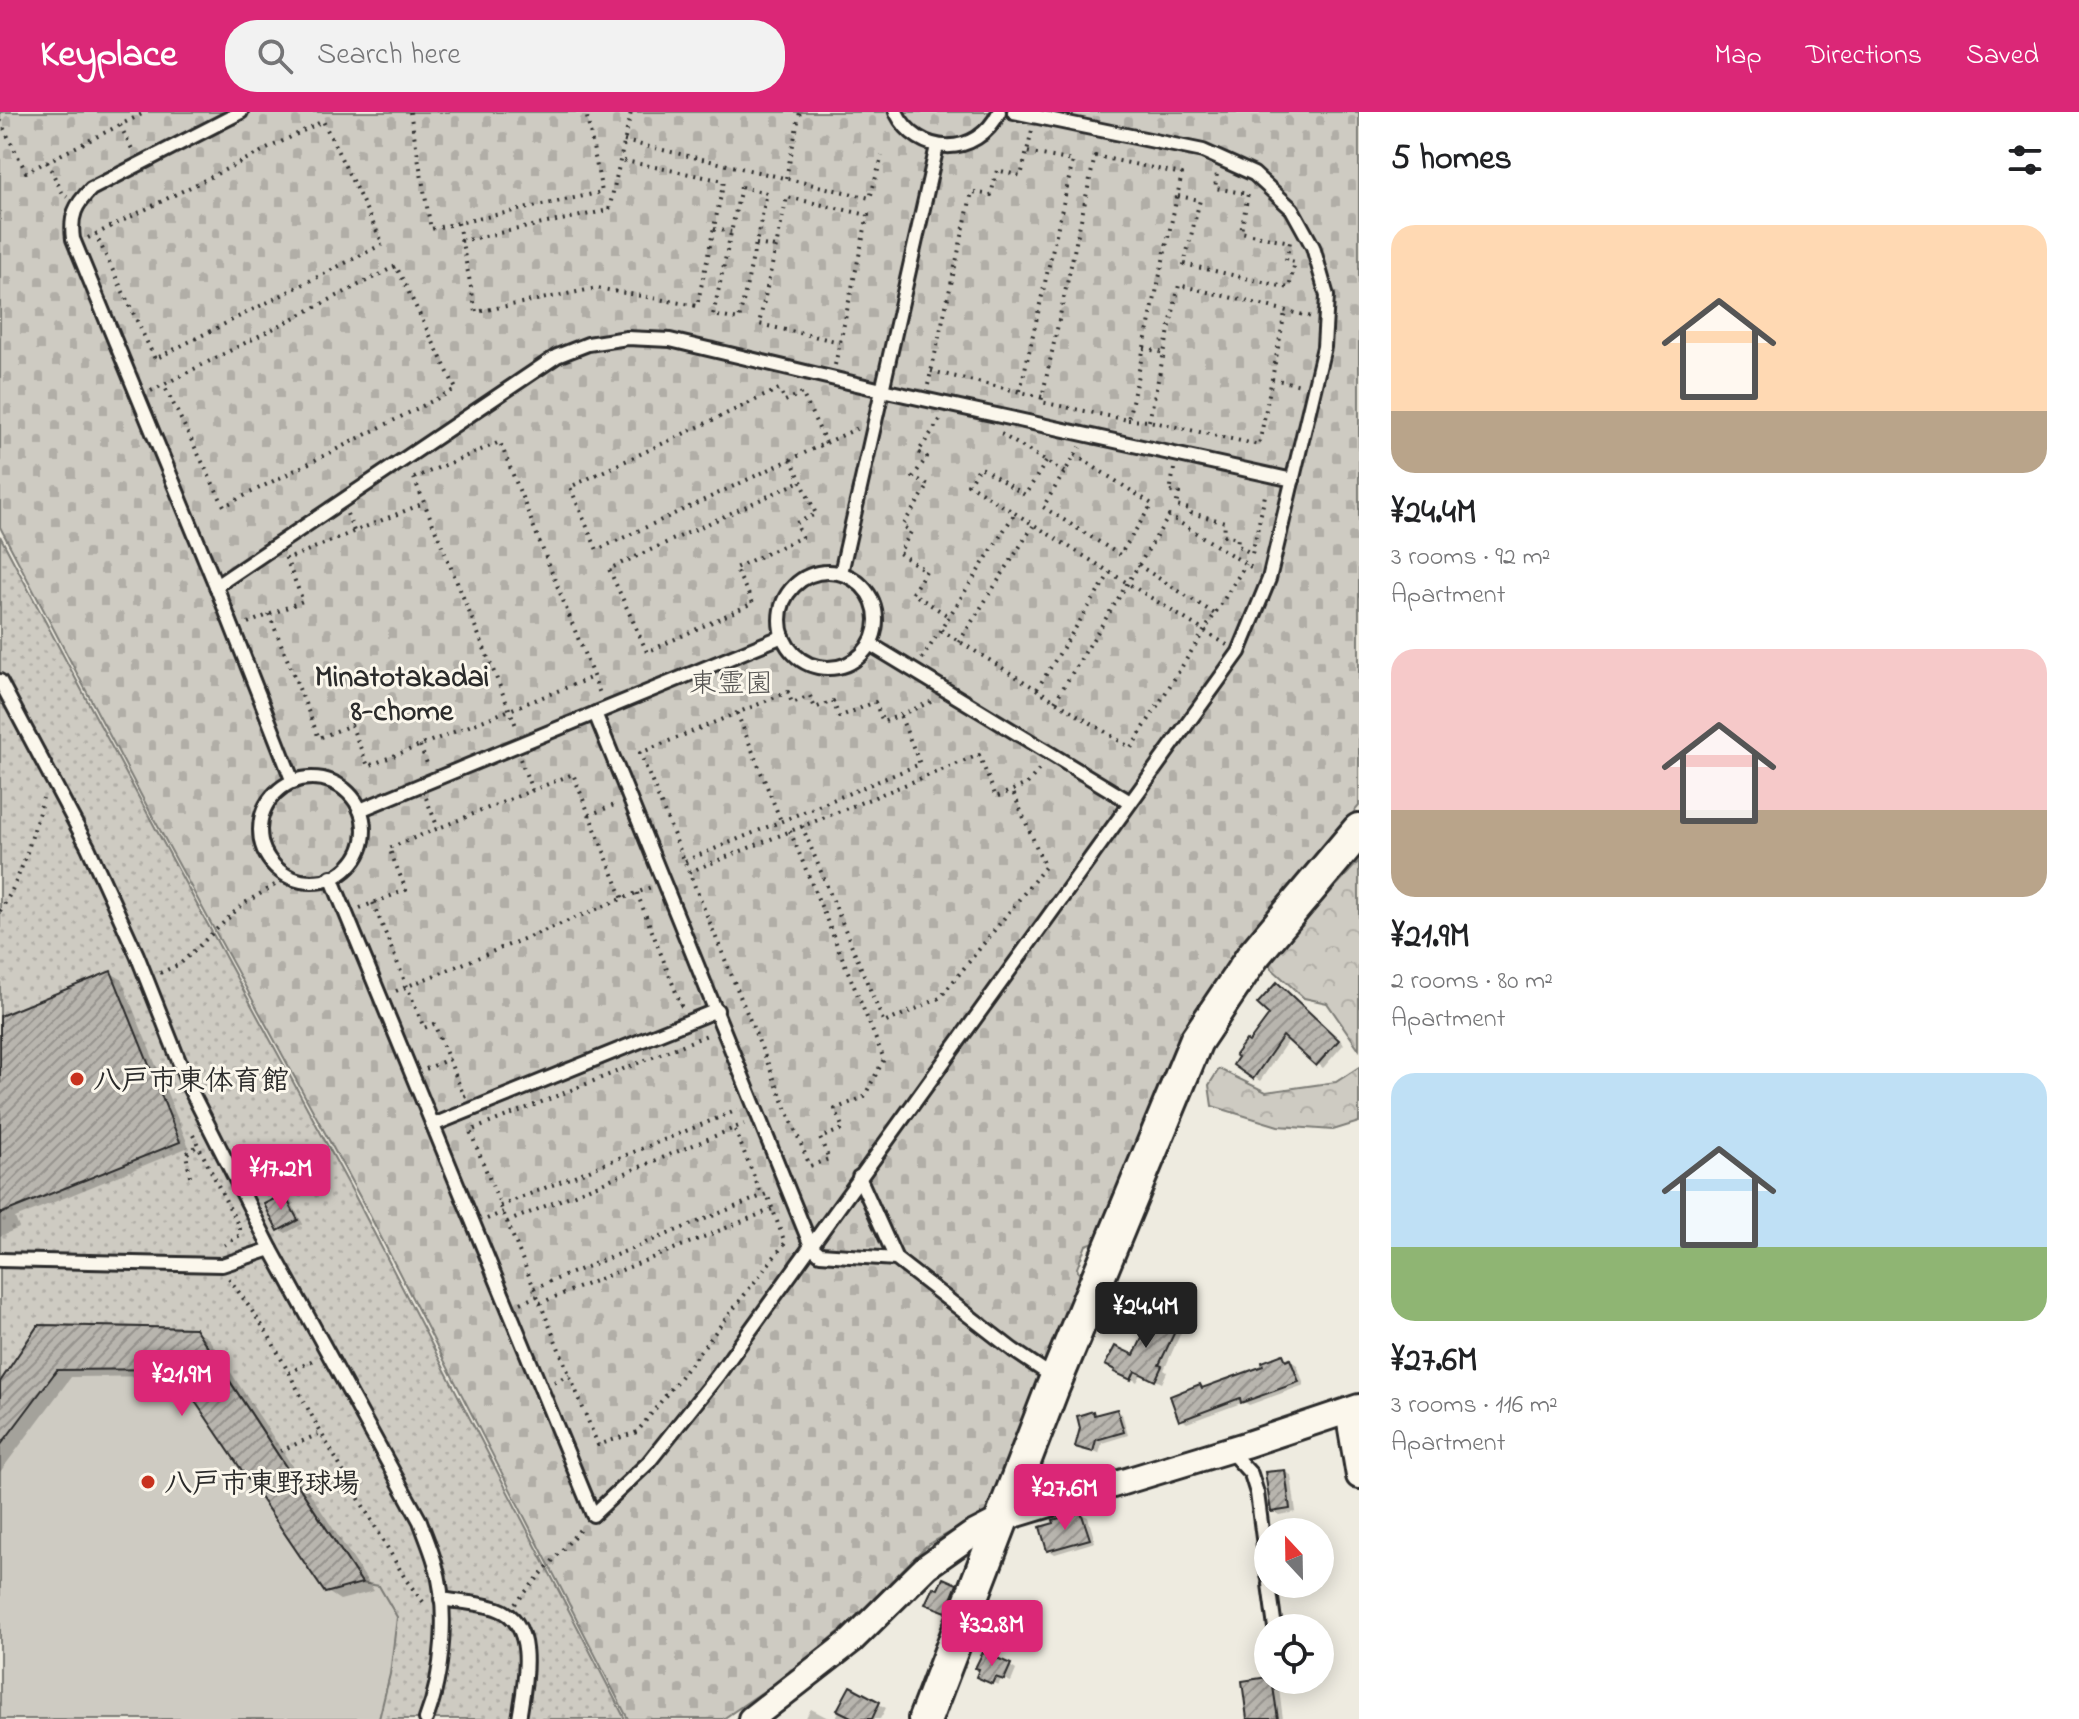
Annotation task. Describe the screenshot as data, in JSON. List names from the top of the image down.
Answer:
{
  "districts": ["Minatotakadai 8-chome"],
  "parks": ["東霊園"],
  "places": ["八戸市東体育館", "八戸市東野球場"],
  "north": "top",
  "page": {
    "header": "Keyplace",
    "search": "Search here",
    "nav": ["Map", "Directions", "Saved"],
    "heading": "5 homes",
    "list": [
      {
        "name": "¥24.4M",
        "note": "3 rooms · 92 m² · Apartment"
      },
      {
        "name": "¥21.9M",
        "note": "2 rooms · 80 m² · Apartment"
      },
      {
        "name": "¥27.6M",
        "note": "3 rooms · 116 m² · Apartment"
      }
    ],
    "price": [
      "¥17.2M",
      "¥24.4M",
      "¥21.9M",
      "¥27.6M",
      "¥32.8M"
    ]
  }
}
